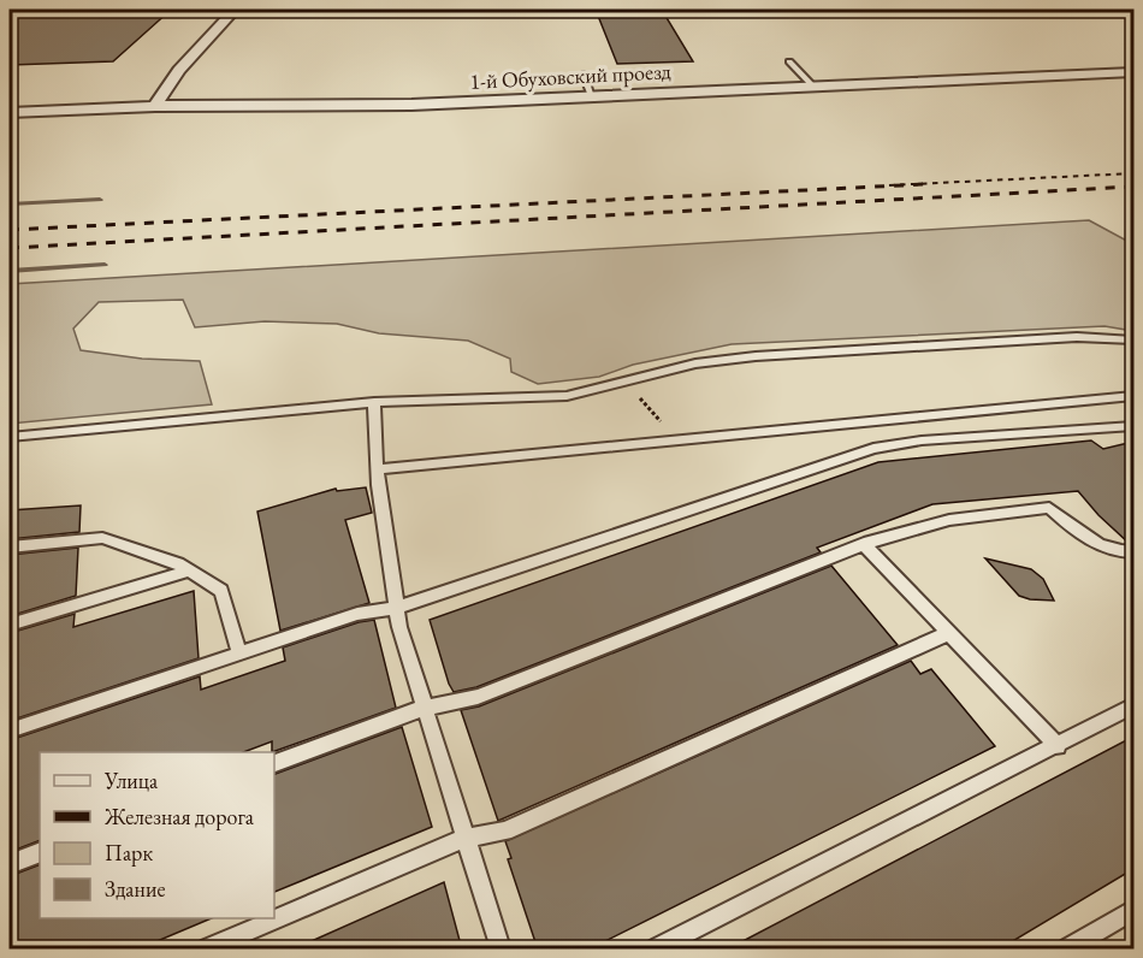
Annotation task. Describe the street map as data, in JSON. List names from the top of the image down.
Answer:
{
  "streets": {
    "street": ["1-й Обуховский проезд"]
  },
  "legend": [
    "Улица",
    "Железная дорога",
    "Парк",
    "Здание"
  ]
}
